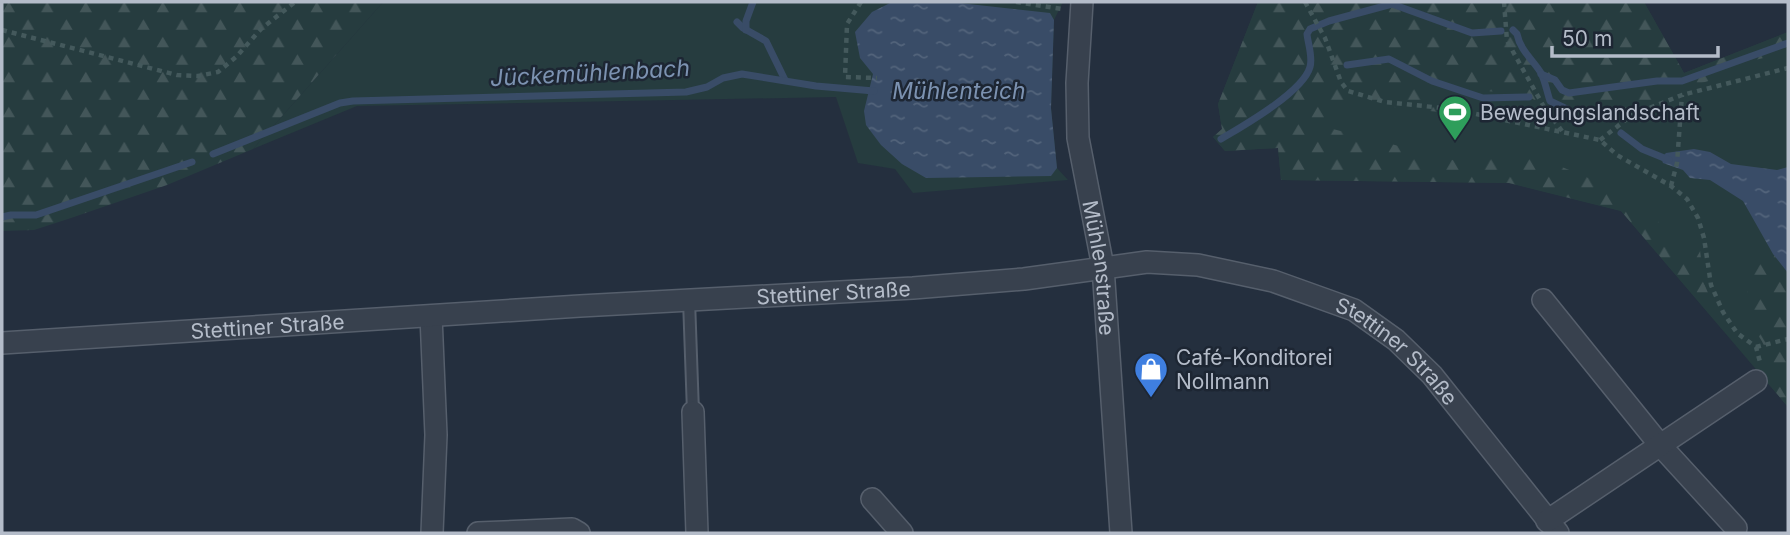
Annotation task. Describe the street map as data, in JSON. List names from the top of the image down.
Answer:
{
  "streets": {
    "street": ["Mühlenstraße", "Stettiner Straße"]
  },
  "crossings": [
    ["Mühlenstraße", "Stettiner Straße"]
  ],
  "water": ["Jückemühlenbach", "Mühlenteich"],
  "places": {
    "sports": ["Bewegungslandschaft"],
    "shop": ["Café-Konditorei Nollmann"]
  },
  "scale_bar": "50 m"
}
